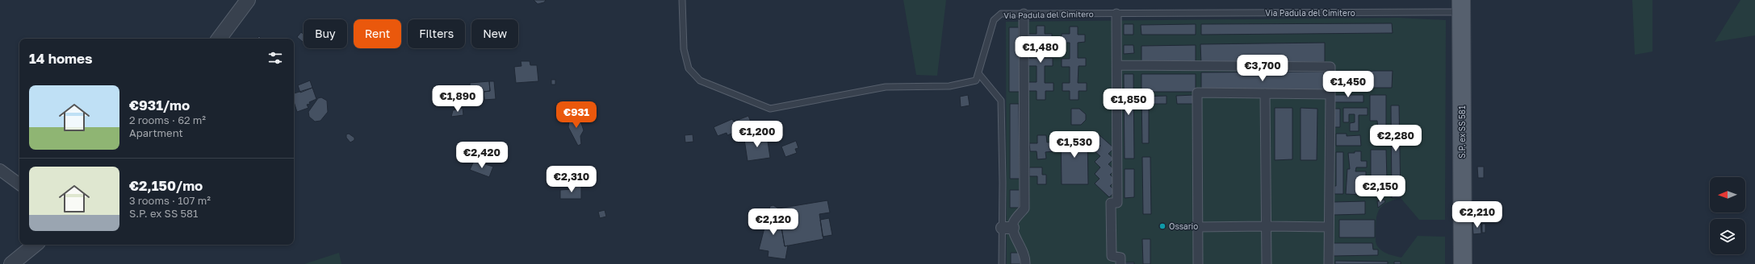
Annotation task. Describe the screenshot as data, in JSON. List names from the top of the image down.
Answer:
{
  "streets": {
    "main road": ["S.P. ex SS 581"],
    "lane": ["Via Padula del Cimitero"]
  },
  "crossings": [
    ["Via Padula del Cimitero", "S.P. ex SS 581"]
  ],
  "places": ["Ossario"],
  "north": "left",
  "page": {
    "chip": [
      "Buy",
      "Rent",
      "Filters",
      "New"
    ],
    "price": [
      "€1,480",
      "€3,700",
      "€1,450",
      "€1,890",
      "€1,850",
      "€931",
      "€1,200",
      "€2,280",
      "€1,530",
      "€2,420",
      "€2,310",
      "€2,150",
      "€2,210",
      "€2,120"
    ],
    "heading": "14 homes",
    "list": [
      {
        "name": "€931/mo",
        "note": "2 rooms · 62 m² · Apartment"
      },
      {
        "name": "€2,150/mo",
        "note": "3 rooms · 107 m² · S.P. ex SS 581"
      }
    ]
  }
}
